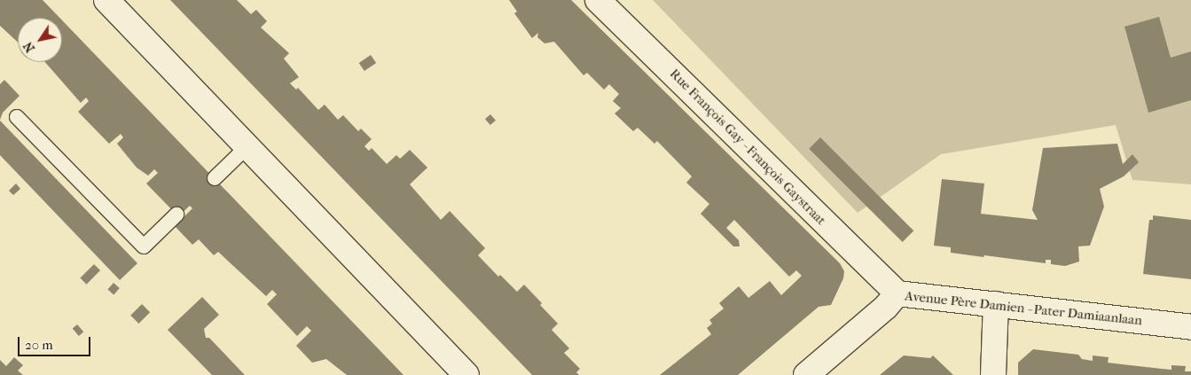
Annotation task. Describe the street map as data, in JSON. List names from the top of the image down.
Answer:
{
  "streets": {
    "street": ["Rue François Gay - François Gaystraat", "Avenue Père Damien - Pater Damiaanlaan"]
  },
  "crossings": [
    ["Rue François Gay - François Gaystraat", "Avenue Père Damien - Pater Damiaanlaan"]
  ],
  "scale_bar": "20 m",
  "north": "bottom left"
}
